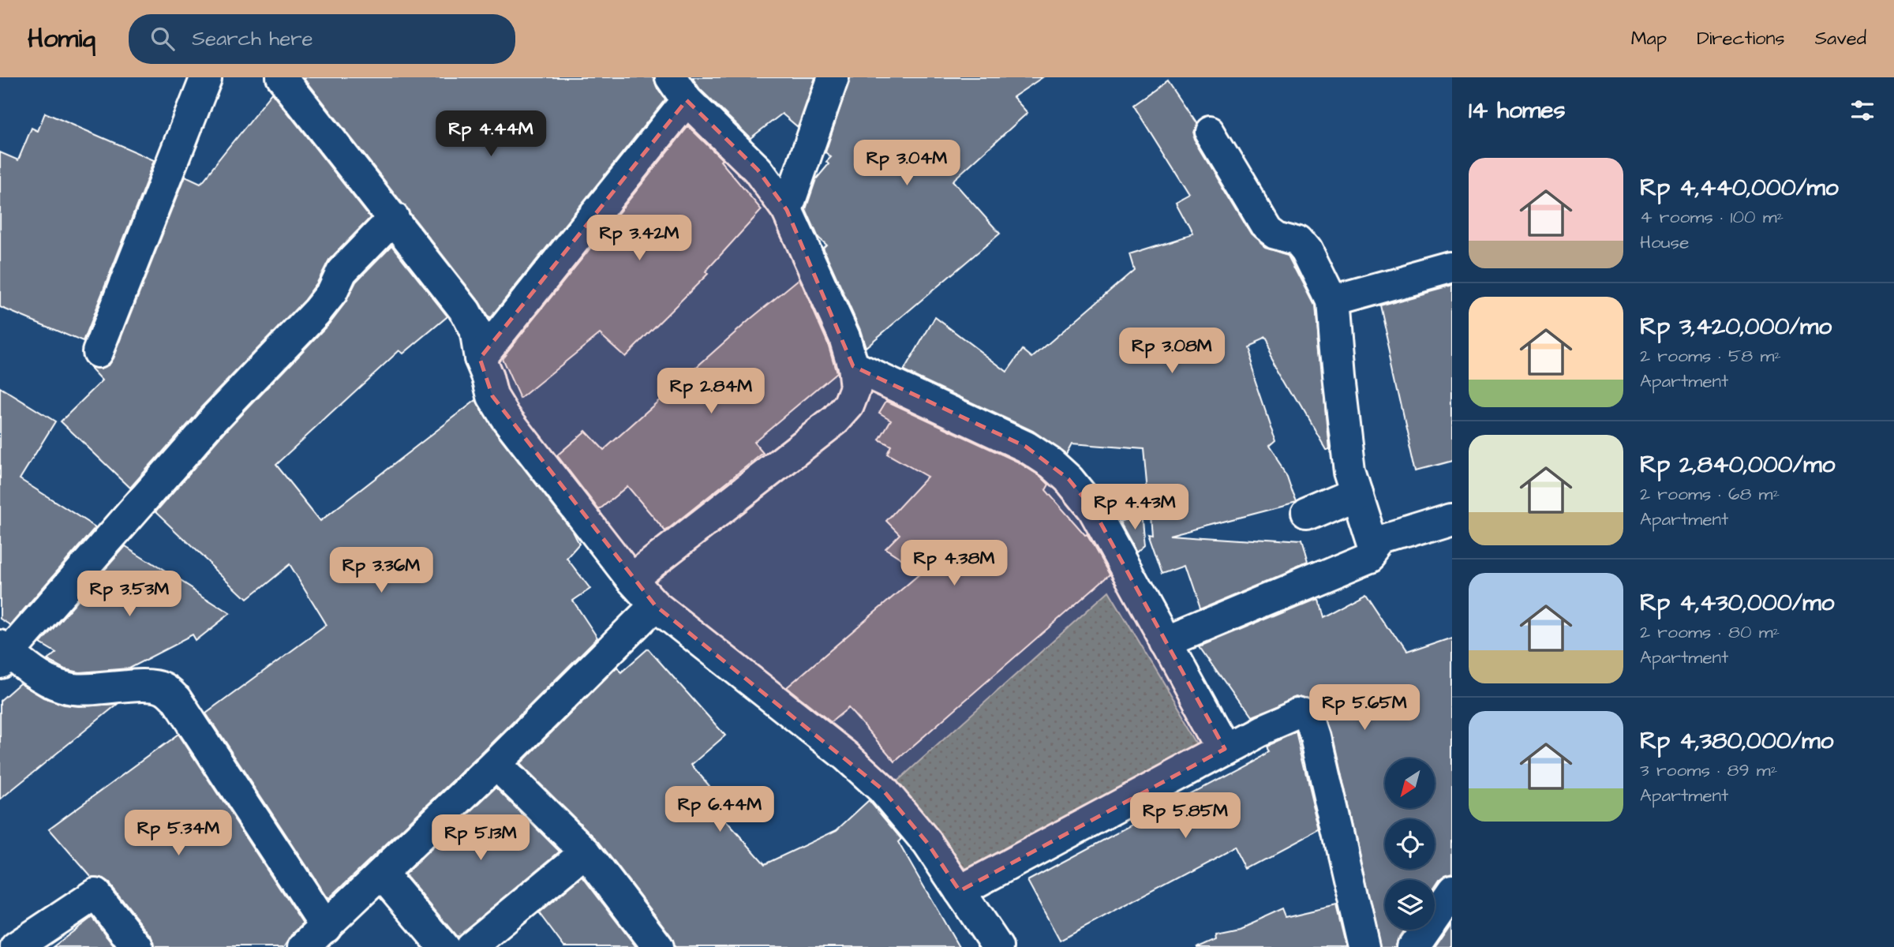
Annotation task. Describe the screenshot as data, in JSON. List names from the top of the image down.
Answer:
{
  "north": "bottom left",
  "page": {
    "header": "Homiq",
    "search": "Search here",
    "nav": ["Map", "Directions", "Saved"],
    "heading": "14 homes",
    "price": [
      "Rp 4.44M",
      "Rp 3.04M",
      "Rp 3.42M",
      "Rp 3.08M",
      "Rp 2.84M",
      "Rp 4.43M",
      "Rp 4.38M",
      "Rp 3.36M",
      "Rp 3.53M",
      "Rp 5.65M",
      "Rp 6.44M",
      "Rp 5.85M",
      "Rp 5.34M",
      "Rp 5.13M"
    ],
    "list": [
      {
        "name": "Rp 4,440,000/mo",
        "note": "4 rooms · 100 m² · House"
      },
      {
        "name": "Rp 3,420,000/mo",
        "note": "2 rooms · 58 m² · Apartment"
      },
      {
        "name": "Rp 2,840,000/mo",
        "note": "2 rooms · 68 m² · Apartment"
      },
      {
        "name": "Rp 4,430,000/mo",
        "note": "2 rooms · 80 m² · Apartment"
      },
      {
        "name": "Rp 4,380,000/mo",
        "note": "3 rooms · 89 m² · Apartment"
      }
    ]
  }
}
